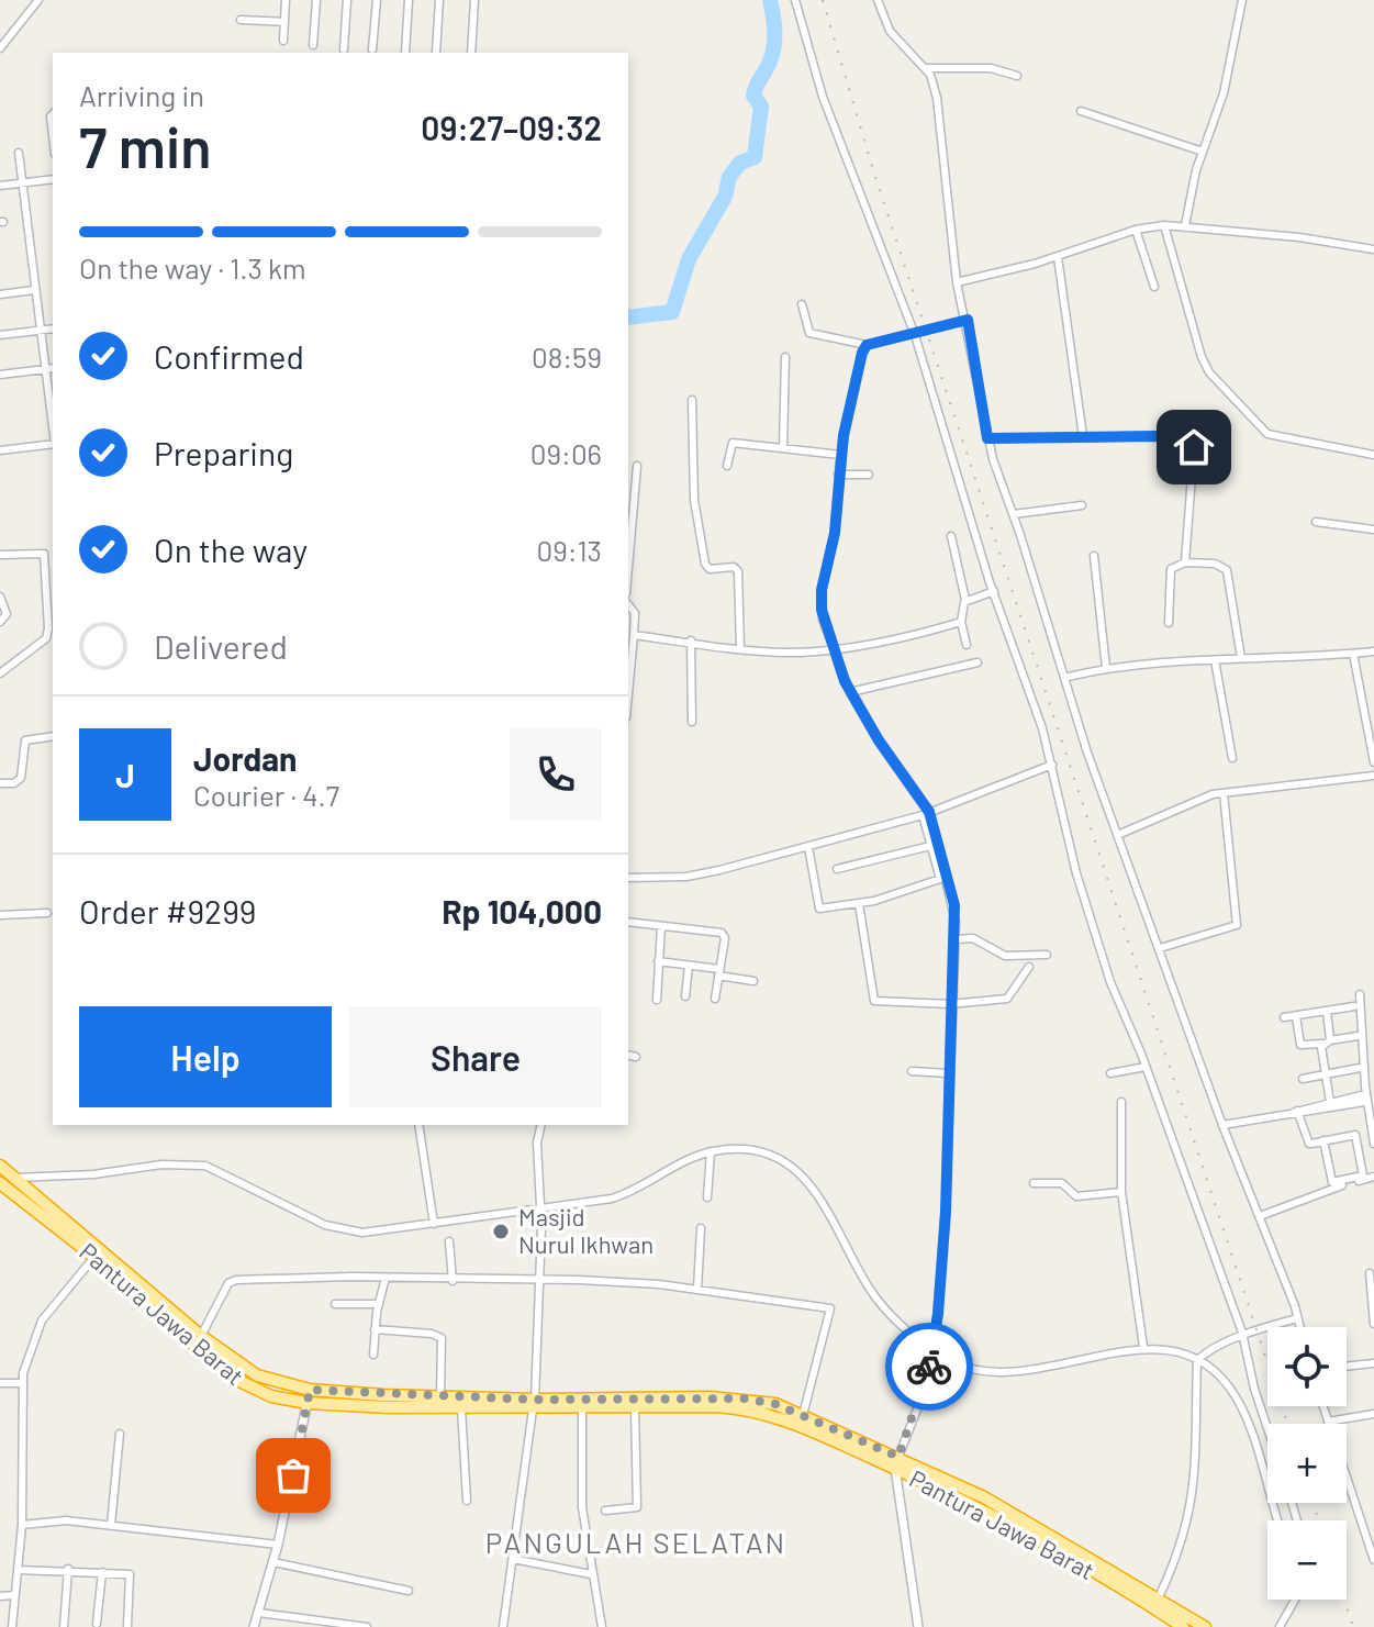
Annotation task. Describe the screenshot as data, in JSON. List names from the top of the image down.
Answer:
{
  "streets": {
    "highway": ["Pantura Jawa Barat"]
  },
  "districts": ["PANGULAH SELATAN"],
  "places": ["Masjid Nurul Ikhwan"],
  "page": {
    "heading": ["7 min", "Arriving in", "09:27–09:32"],
    "panel": [
      "Jordan",
      "Courier · 4.7",
      "Order #9299",
      "Rp 104,000"
    ],
    "bar": "On the way · 1.3 km",
    "list": [
      ["Confirmed", "08:59"],
      ["Preparing", "09:06"],
      ["On the way", "09:13"],
      "Delivered"
    ],
    "round": "J",
    "buttons": ["Help", "Share"],
    "map_buttons": ["+", "−"]
  }
}
